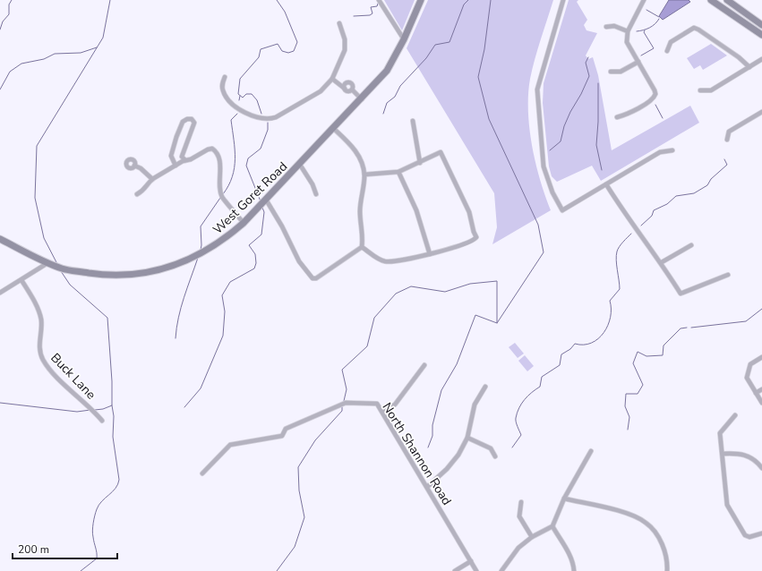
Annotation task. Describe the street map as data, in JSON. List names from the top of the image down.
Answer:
{
  "streets": {
    "street": ["West Goret Road", "Buck Lane", "North Shannon Road"]
  },
  "scale_bar": "200 m"
}
